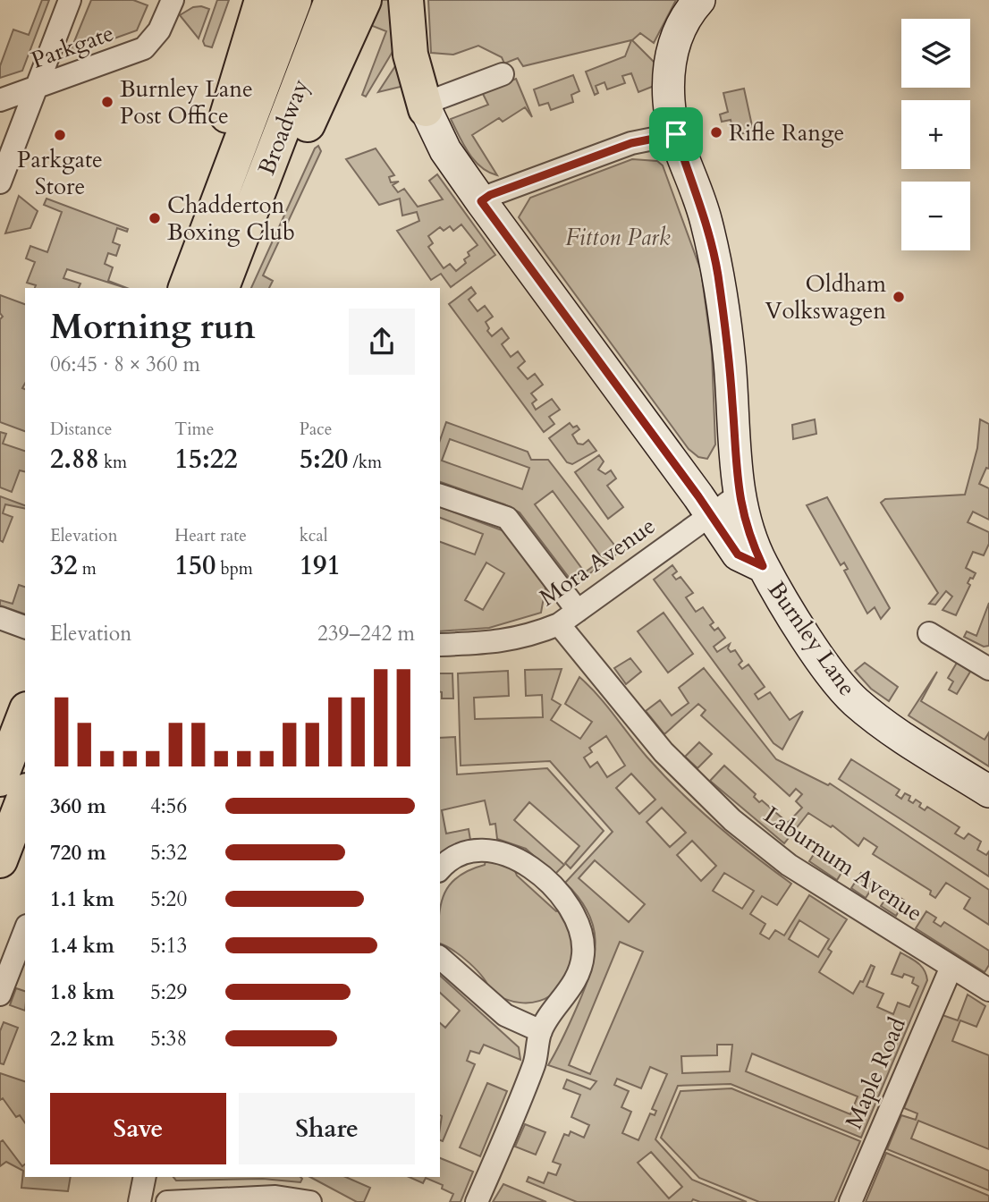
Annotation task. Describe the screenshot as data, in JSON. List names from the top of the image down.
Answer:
{
  "streets": {
    "highway": ["Broadway"],
    "street": [
      "Parkgate",
      "Mora Avenue",
      "Burnley Lane",
      "Laburnum Avenue",
      "Maple Road"
    ]
  },
  "crossings": [
    ["Mora Avenue", "Burnley Lane"],
    ["Mora Avenue", "Laburnum Avenue"],
    ["Laburnum Avenue", "Maple Road"]
  ],
  "parks": ["Fitton Park"],
  "places": [
    "Burnley Lane Post Office",
    "Rifle Range",
    "Parkgate Store",
    "Chadderton Boxing Club",
    "Oldham Volkswagen"
  ],
  "page": {
    "map_buttons": ["+", "−"],
    "heading": ["Morning run", "06:45 · 8 × 360 m"],
    "stats": [
      ["Distance", "2.88 km"],
      ["Time", "15:22"],
      ["Pace", "5:20 /km"],
      ["Elevation", "32 m"],
      ["Heart rate", "150 bpm"],
      ["kcal", "191"]
    ],
    "chart": ["Elevation", "239–242 m"],
    "list": [
      {
        "name": "360 m",
        "note": "4:56"
      },
      {
        "name": "720 m",
        "note": "5:32"
      },
      {
        "name": "1.1 km",
        "note": "5:20"
      },
      {
        "name": "1.4 km",
        "note": "5:13"
      },
      {
        "name": "1.8 km",
        "note": "5:29"
      },
      {
        "name": "2.2 km",
        "note": "5:38"
      }
    ],
    "buttons": ["Save", "Share"]
  }
}
